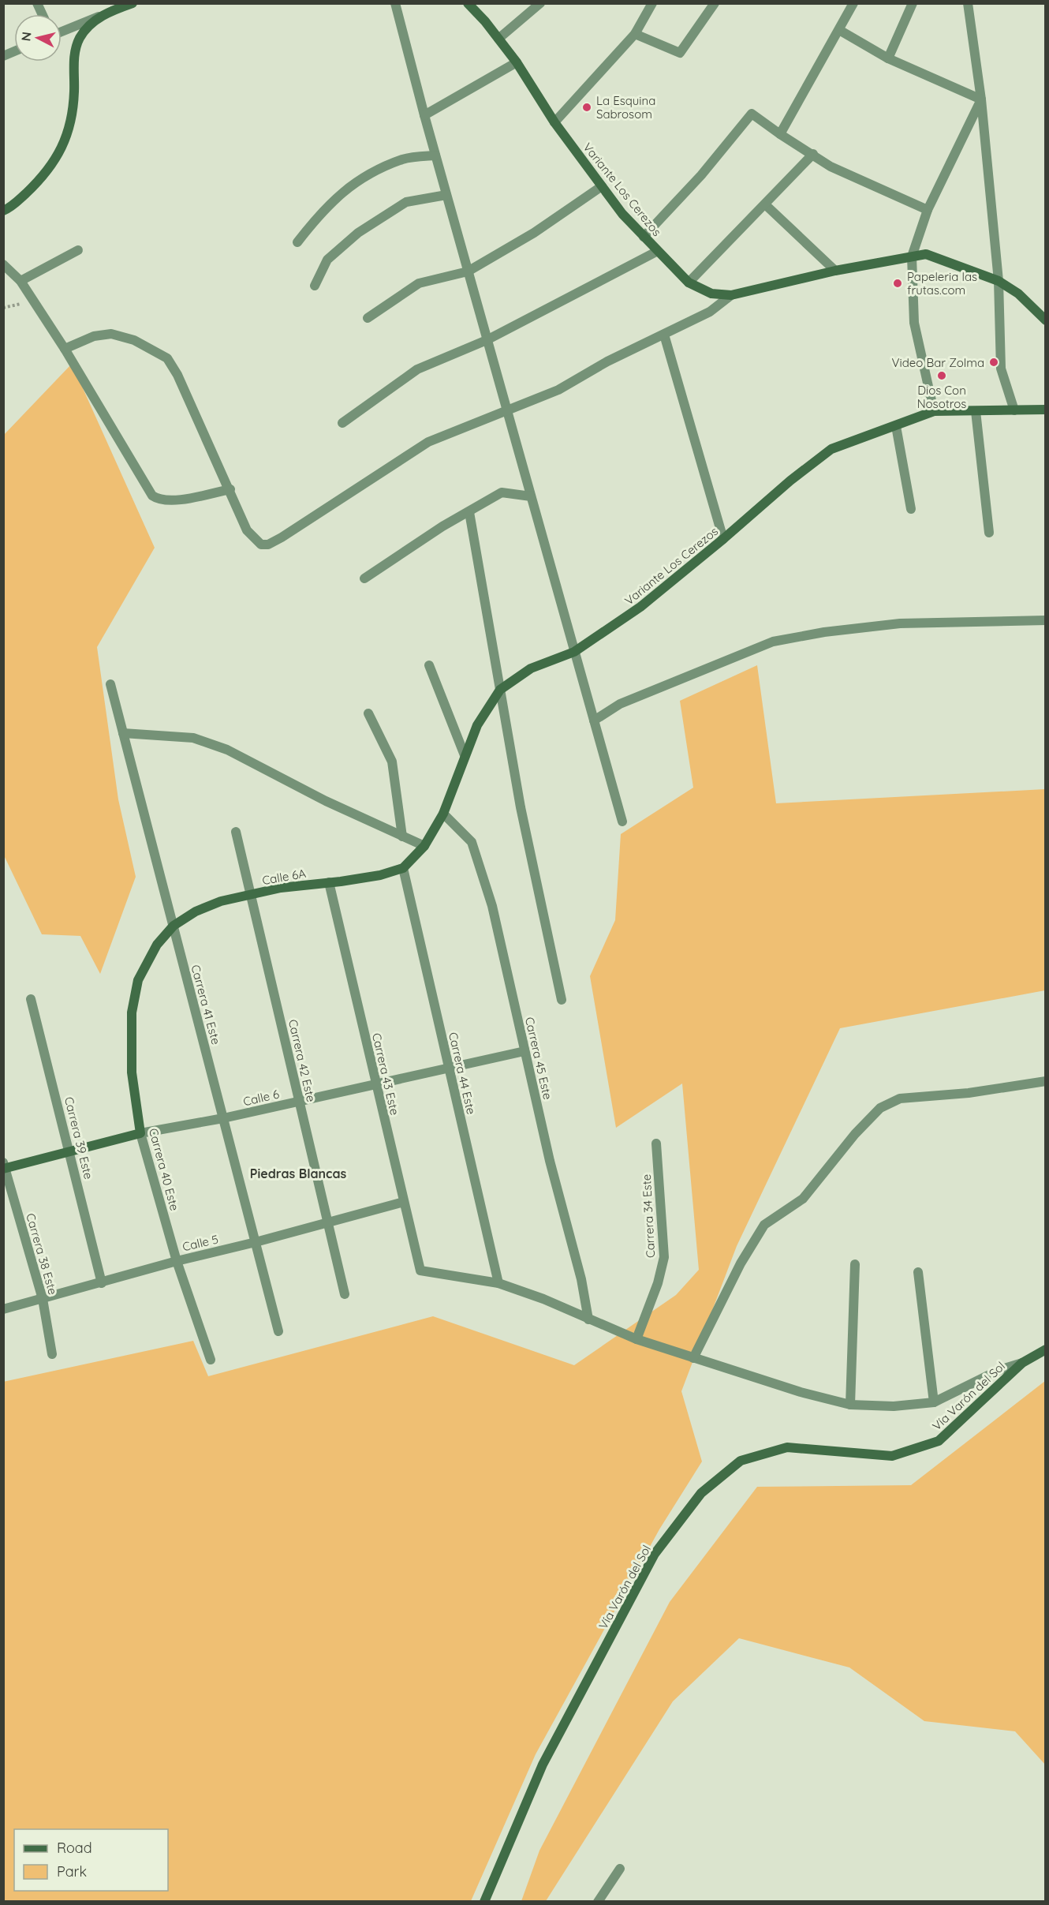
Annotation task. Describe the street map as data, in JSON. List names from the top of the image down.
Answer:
{
  "streets": {
    "street": [
      "Variante Los Cerezos",
      "Calle 6A",
      "Carrera 41 Este",
      "Carrera 45 Este",
      "Carrera 42 Este",
      "Carrera 44 Este",
      "Carrera 43 Este",
      "Calle 6",
      "Carrera 39 Este",
      "Carrera 40 Este",
      "Carrera 34 Este",
      "Calle 5",
      "Carrera 38 Este",
      "Vía Varón del Sol"
    ]
  },
  "crossings": [
    ["Variante Los Cerezos", "Calle 6A"],
    ["Variante Los Cerezos", "Carrera 45 Este"],
    ["Variante Los Cerezos", "Carrera 44 Este"],
    ["Calle 6A", "Carrera 41 Este"],
    ["Calle 6A", "Carrera 42 Este"],
    ["Calle 6A", "Carrera 44 Este"],
    ["Calle 6A", "Carrera 43 Este"],
    ["Calle 6A", "Carrera 40 Este"],
    ["Carrera 41 Este", "Calle 6"],
    ["Carrera 41 Este", "Calle 5"],
    ["Carrera 45 Este", "Calle 6"],
    ["Carrera 42 Este", "Calle 6"],
    ["Carrera 42 Este", "Calle 5"],
    ["Carrera 44 Este", "Carrera 43 Este"],
    ["Carrera 44 Este", "Calle 6"],
    ["Carrera 43 Este", "Calle 6"],
    ["Carrera 43 Este", "Calle 5"],
    ["Calle 6", "Carrera 39 Este"],
    ["Calle 6", "Carrera 40 Este"],
    ["Calle 6", "Carrera 38 Este"],
    ["Carrera 39 Este", "Calle 5"],
    ["Carrera 40 Este", "Calle 5"],
    ["Calle 5", "Carrera 38 Este"]
  ],
  "districts": ["Piedras Blancas"],
  "places": [
    "La Esquina Sabrosom",
    "Papeleria las frutas.com",
    "Video Bar Zolma",
    "Dios Con Nosotros"
  ],
  "legend": ["Road", "Park"],
  "north": "left"
}
